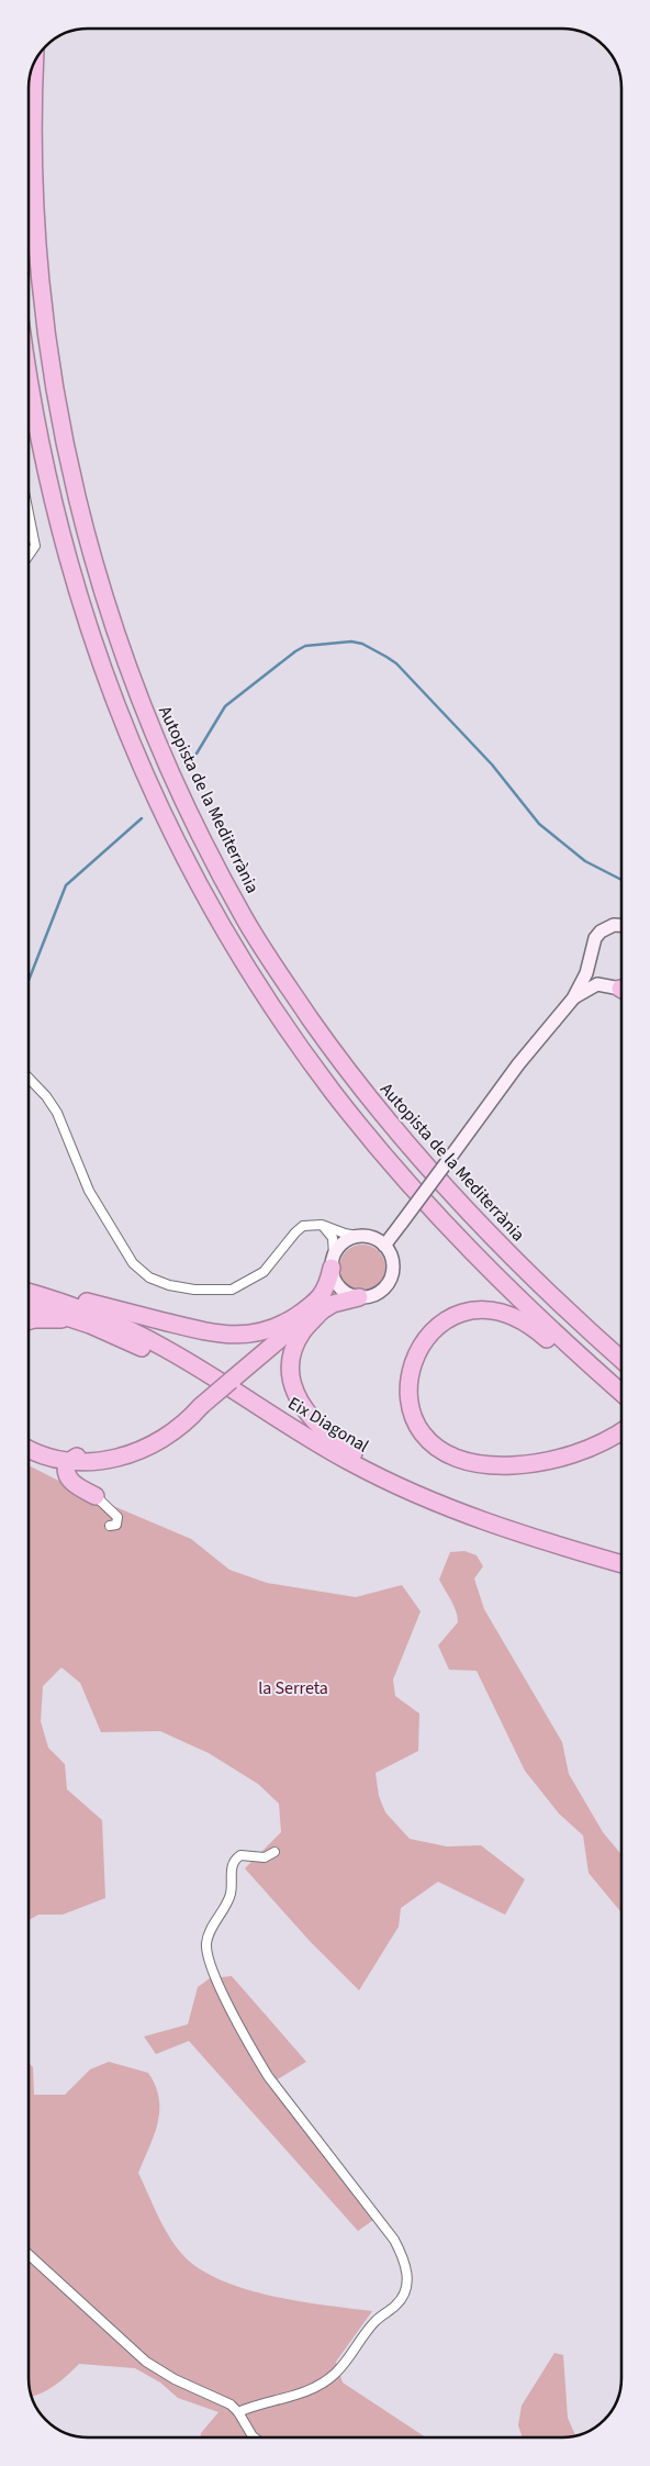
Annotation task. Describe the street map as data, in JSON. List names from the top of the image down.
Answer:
{
  "streets": {
    "highway": ["Autopista de la Mediterrània", "Eix Diagonal"]
  },
  "parks": ["la Serreta"]
}
